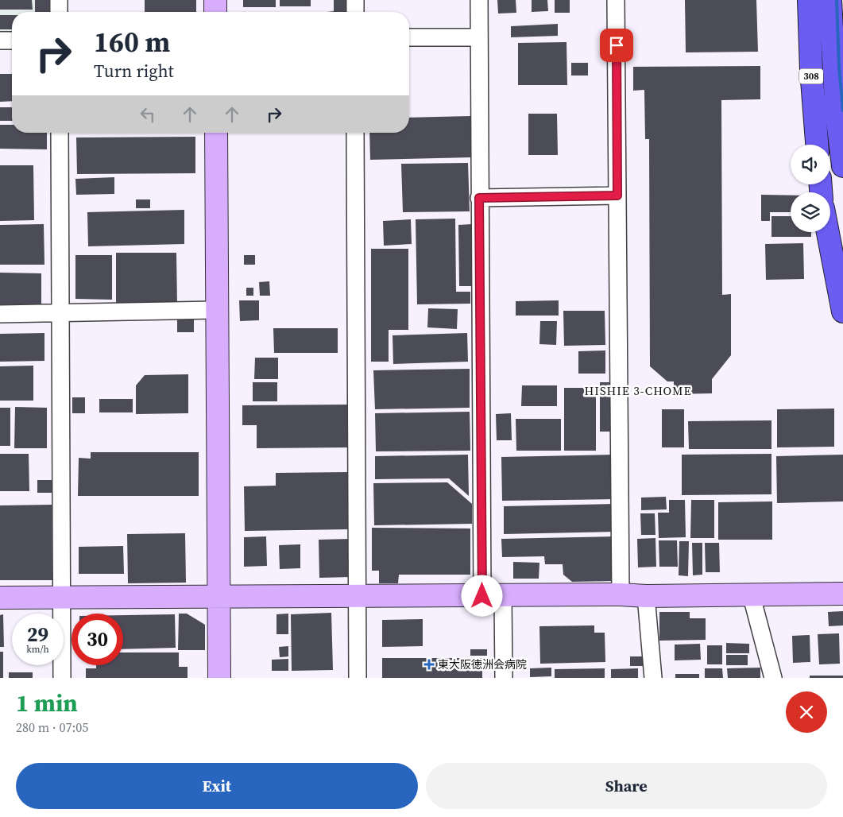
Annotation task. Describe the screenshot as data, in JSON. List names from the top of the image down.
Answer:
{
  "streets": {
    "highway": ["308"]
  },
  "districts": ["HISHIE 3-CHOME"],
  "places": {
    "health": ["東大阪徳洲会病院"]
  },
  "page": {
    "turn": ["160 m", "Turn right"],
    "speed": "29 km/h",
    "limit": "30",
    "heading": ["1 min", "280 m · 07:05"],
    "buttons": ["Exit", "Share"]
  }
}
